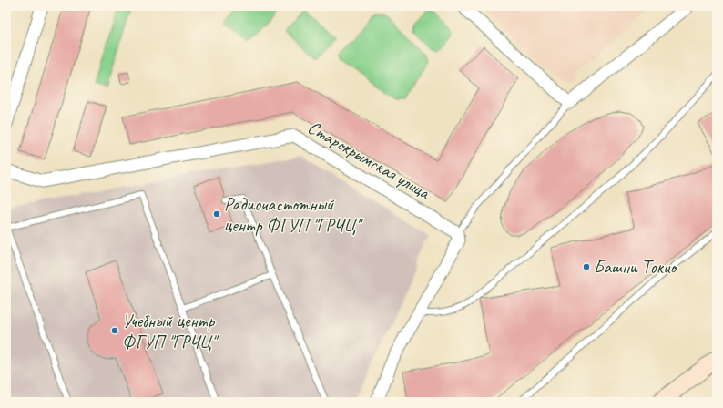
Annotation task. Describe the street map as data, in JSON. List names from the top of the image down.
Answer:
{
  "streets": {
    "street": ["Старокрымская улица"]
  },
  "places": ["Радиочастотный центр ФГУП \"ГРЧЦ\"", "Башни Токио", "Учебный центр ФГУП \"ГРЧЦ\""]
}
